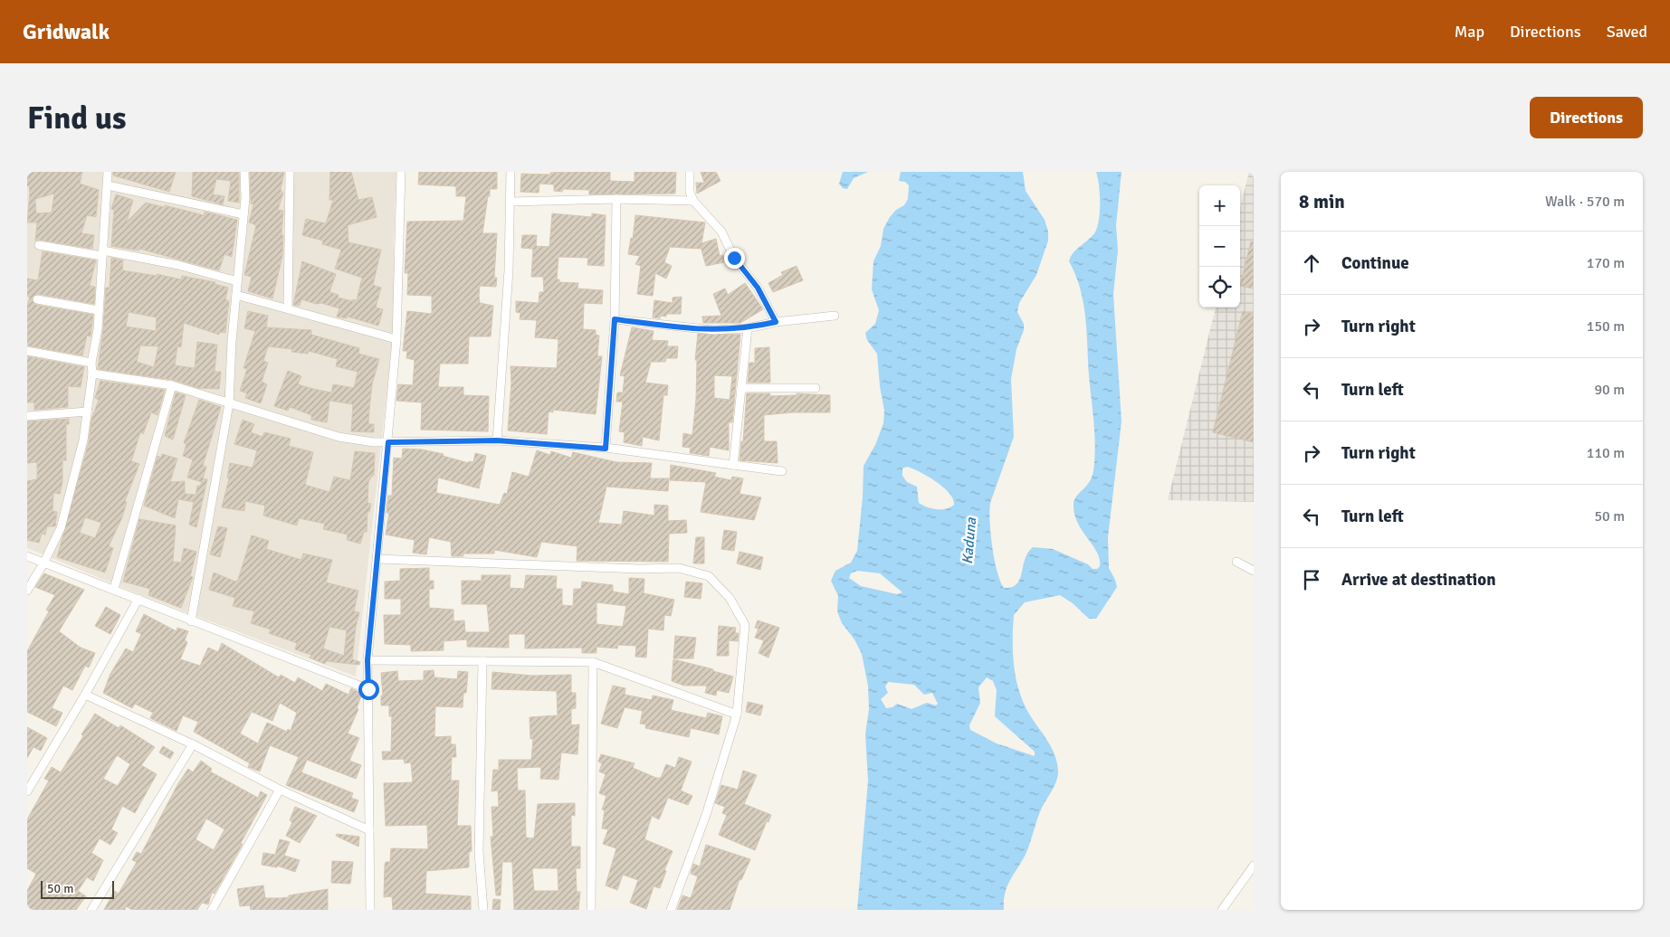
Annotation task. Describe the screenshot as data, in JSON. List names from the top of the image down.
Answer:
{
  "water": ["Kaduna"],
  "scale_bar": "50 m",
  "page": {
    "header": "Gridwalk",
    "nav": ["Map", "Directions", "Saved"],
    "buttons": "Directions",
    "title": "Find us",
    "heading": ["8 min", "Walk · 570 m"],
    "map_buttons": ["+", "−"],
    "list": [
      ["Continue", "170 m"],
      ["Turn right", "150 m"],
      ["Turn left", "90 m"],
      ["Turn right", "110 m"],
      ["Turn left", "50 m"],
      "Arrive at destination"
    ],
    "scale": "50 m"
  }
}
